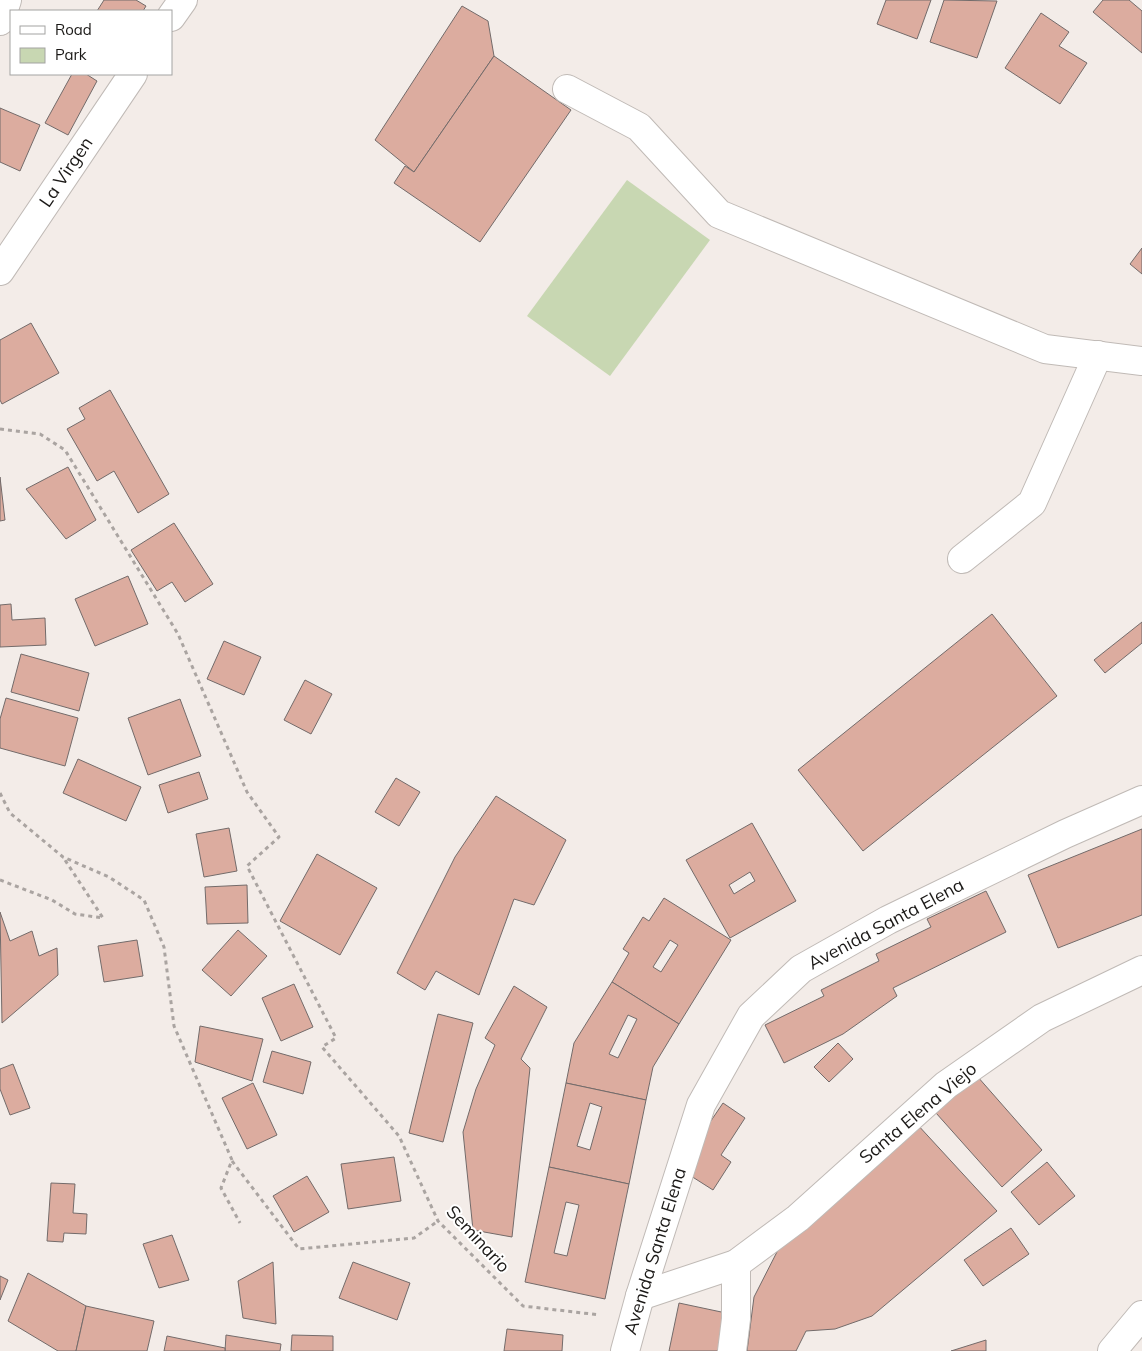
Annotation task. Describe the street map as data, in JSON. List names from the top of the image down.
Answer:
{
  "streets": {
    "street": ["La Virgen", "Avenida Santa Elena", "Santa Elena Viejo"],
    "path": ["Seminario"]
  },
  "crossings": [
    ["Avenida Santa Elena", "Santa Elena Viejo"],
    ["Avenida Santa Elena", "Seminario"],
    ["Santa Elena Viejo", "Seminario"]
  ],
  "legend": ["Road", "Park"]
}
